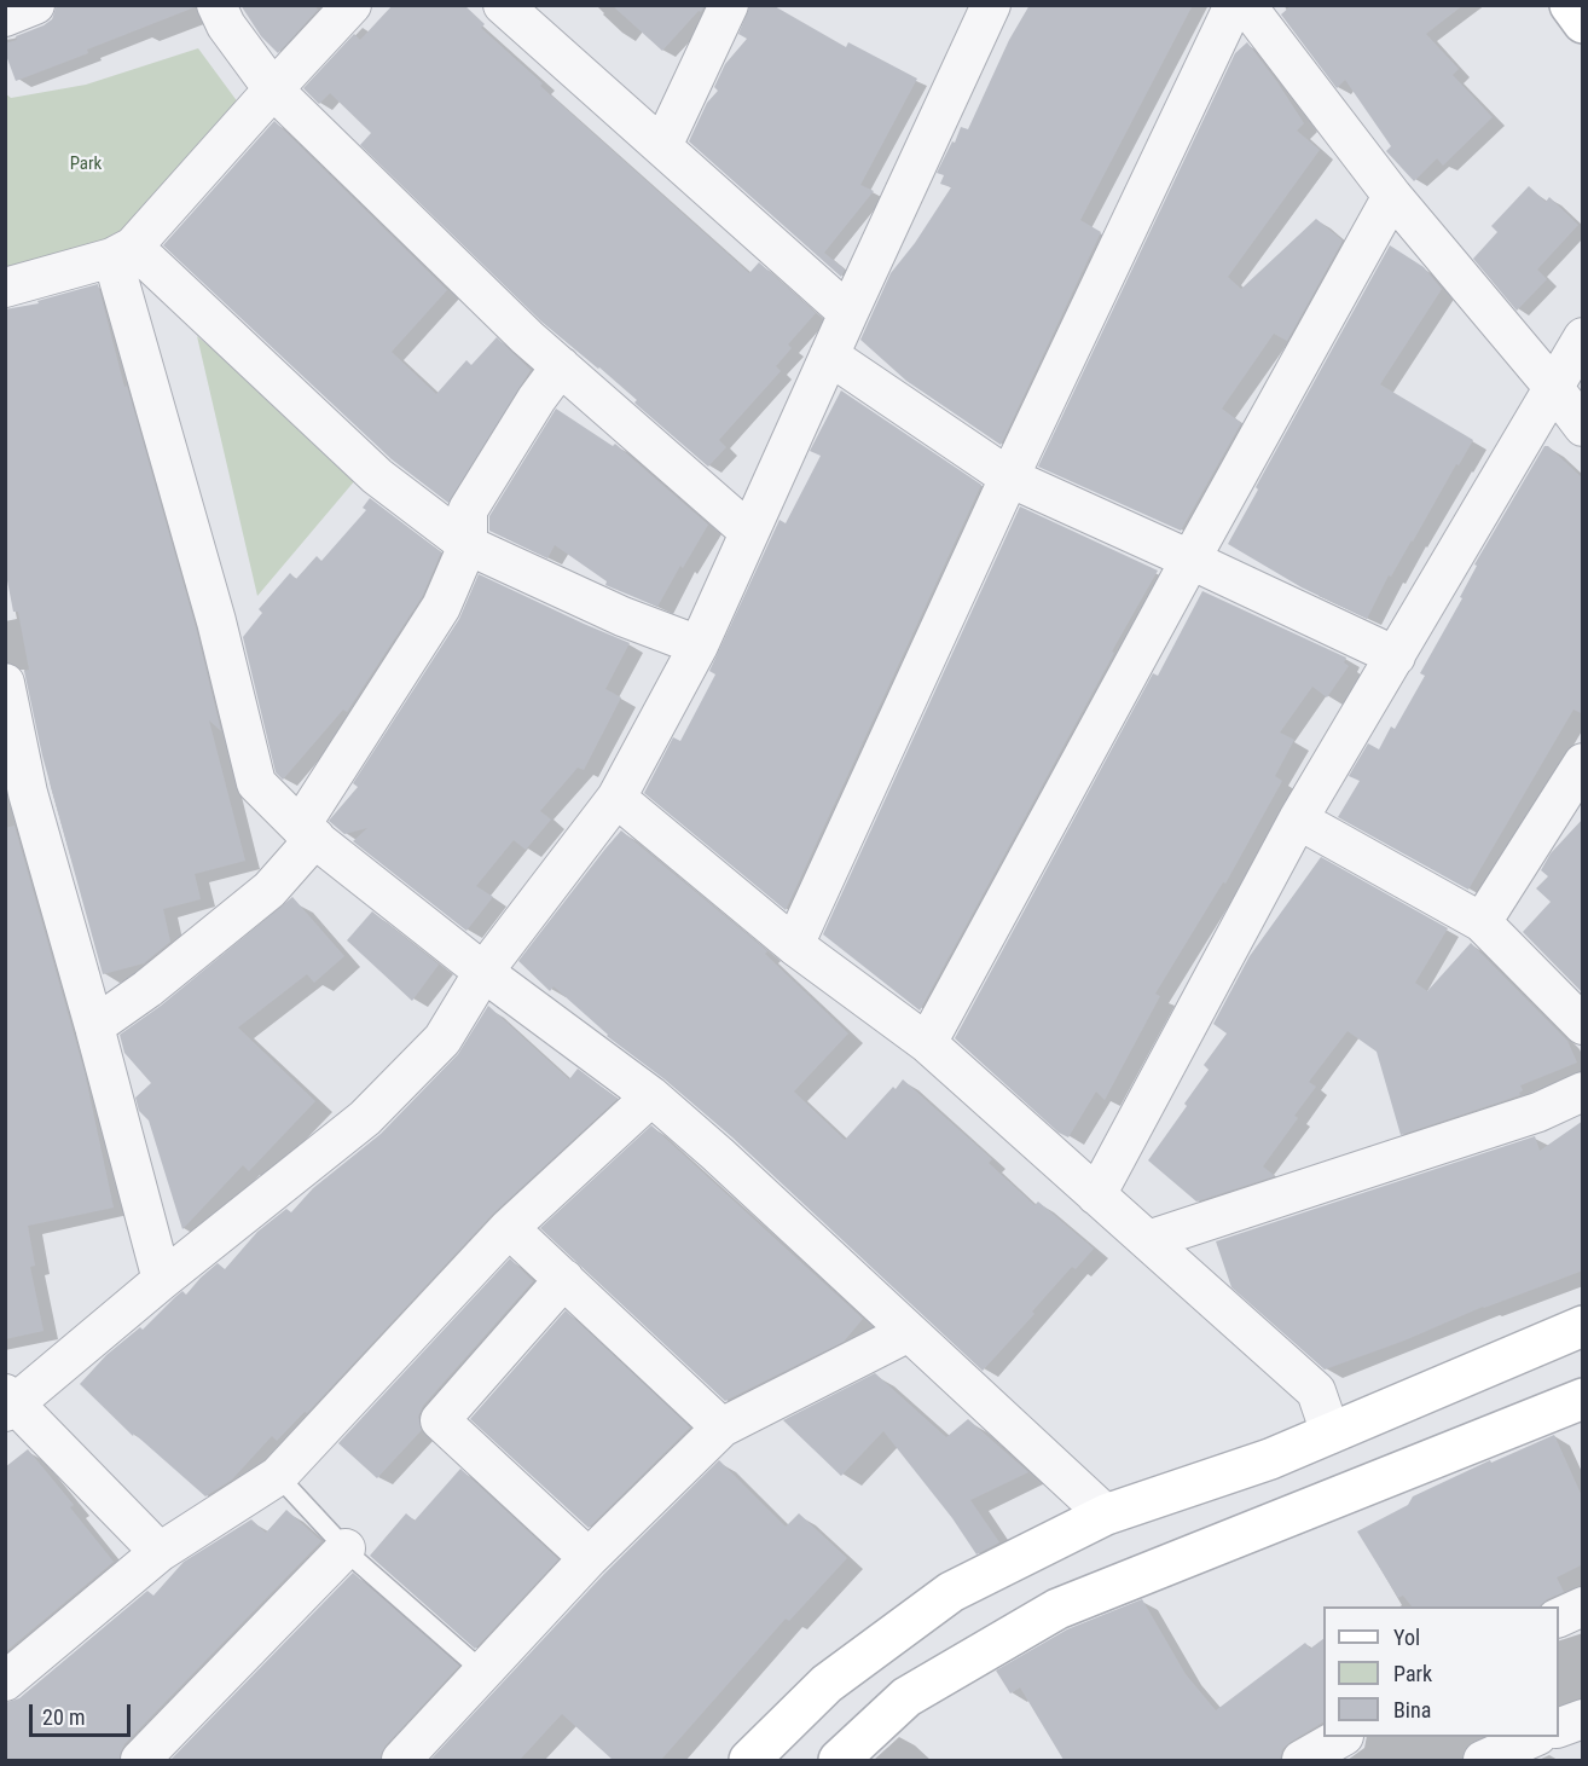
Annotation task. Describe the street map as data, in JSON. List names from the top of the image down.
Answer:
{
  "parks": ["Park"],
  "legend": ["Yol", "Park", "Bina"],
  "scale_bar": "20 m"
}
